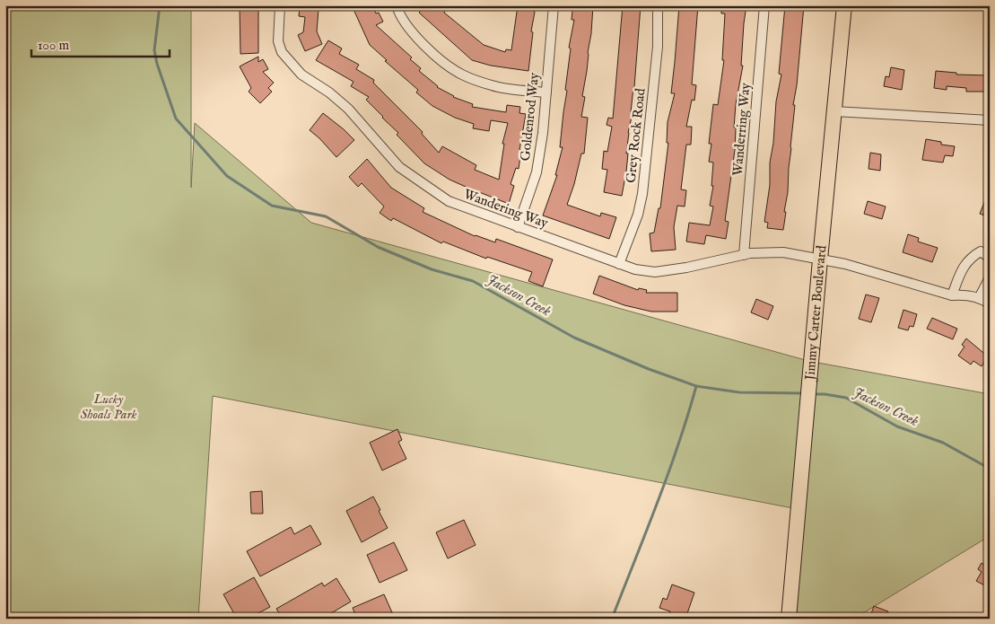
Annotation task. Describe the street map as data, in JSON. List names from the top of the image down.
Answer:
{
  "streets": {
    "main road": ["Jimmy Carter Boulevard"],
    "street": [
      "Goldenrod Way",
      "Wanderring Way",
      "Grey Rock Road",
      "Wandering Way"
    ]
  },
  "crossings": [
    ["Goldenrod Way", "Wandering Way"],
    ["Wanderring Way", "Wandering Way"],
    ["Grey Rock Road", "Wandering Way"],
    ["Wandering Way", "Jimmy Carter Boulevard"]
  ],
  "water": ["Jackson Creek"],
  "parks": ["Lucky Shoals Park"],
  "scale_bar": "100 m"
}
